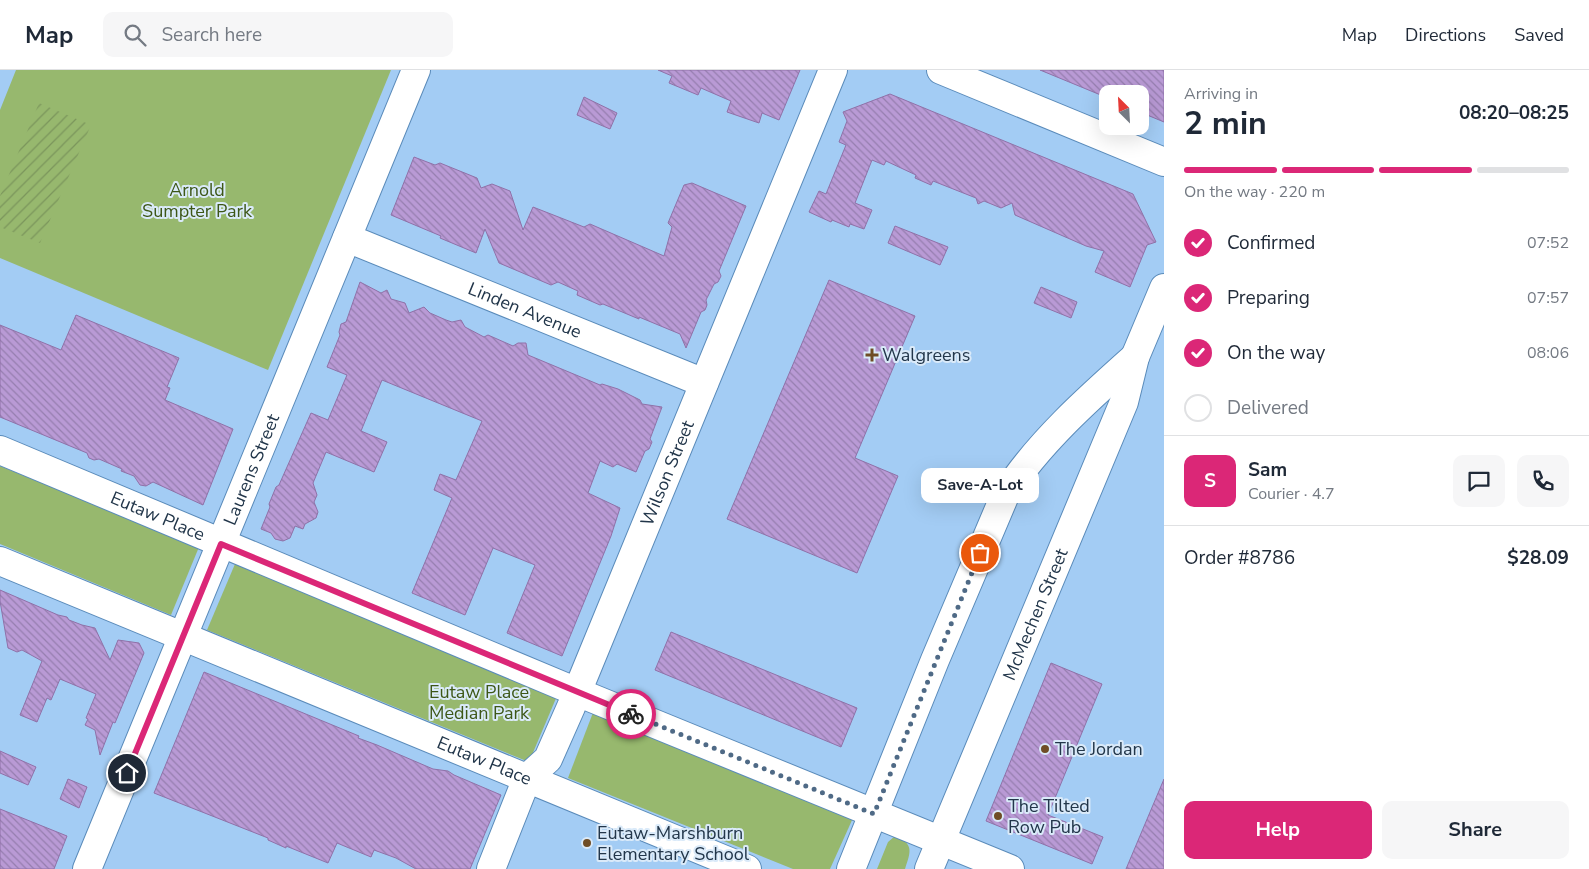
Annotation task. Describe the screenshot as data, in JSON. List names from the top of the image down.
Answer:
{
  "streets": {
    "street": [
      "Linden Avenue",
      "Laurens Street",
      "Wilson Street",
      "Eutaw Place",
      "McMechen Street"
    ]
  },
  "crossings": [
    ["Linden Avenue", "Laurens Street"],
    ["Linden Avenue", "Wilson Street"],
    ["Laurens Street", "Eutaw Place"],
    ["Wilson Street", "Eutaw Place"],
    ["Eutaw Place", "McMechen Street"]
  ],
  "parks": ["Arnold Sumpter Park", "Eutaw Place Median Park"],
  "places": {
    "health": ["Walgreens"],
    "other": [
      "Save-A-Lot",
      "The Jordan",
      "The Tilted Row Pub",
      "Eutaw-Marshburn Elementary School"
    ]
  },
  "north": "top left",
  "page": {
    "header": "Map",
    "search": "Search here",
    "nav": ["Map", "Directions", "Saved"],
    "heading": ["2 min", "Arriving in", "08:20–08:25"],
    "panel": [
      "Sam",
      "Courier · 4.7",
      "Order #8786",
      "$28.09"
    ],
    "bar": "On the way · 220 m",
    "list": [
      ["Confirmed", "07:52"],
      ["Preparing", "07:57"],
      ["On the way", "08:06"],
      "Delivered"
    ],
    "round": "S",
    "bubble": "Save-A-Lot",
    "buttons": ["Help", "Share"]
  }
}
